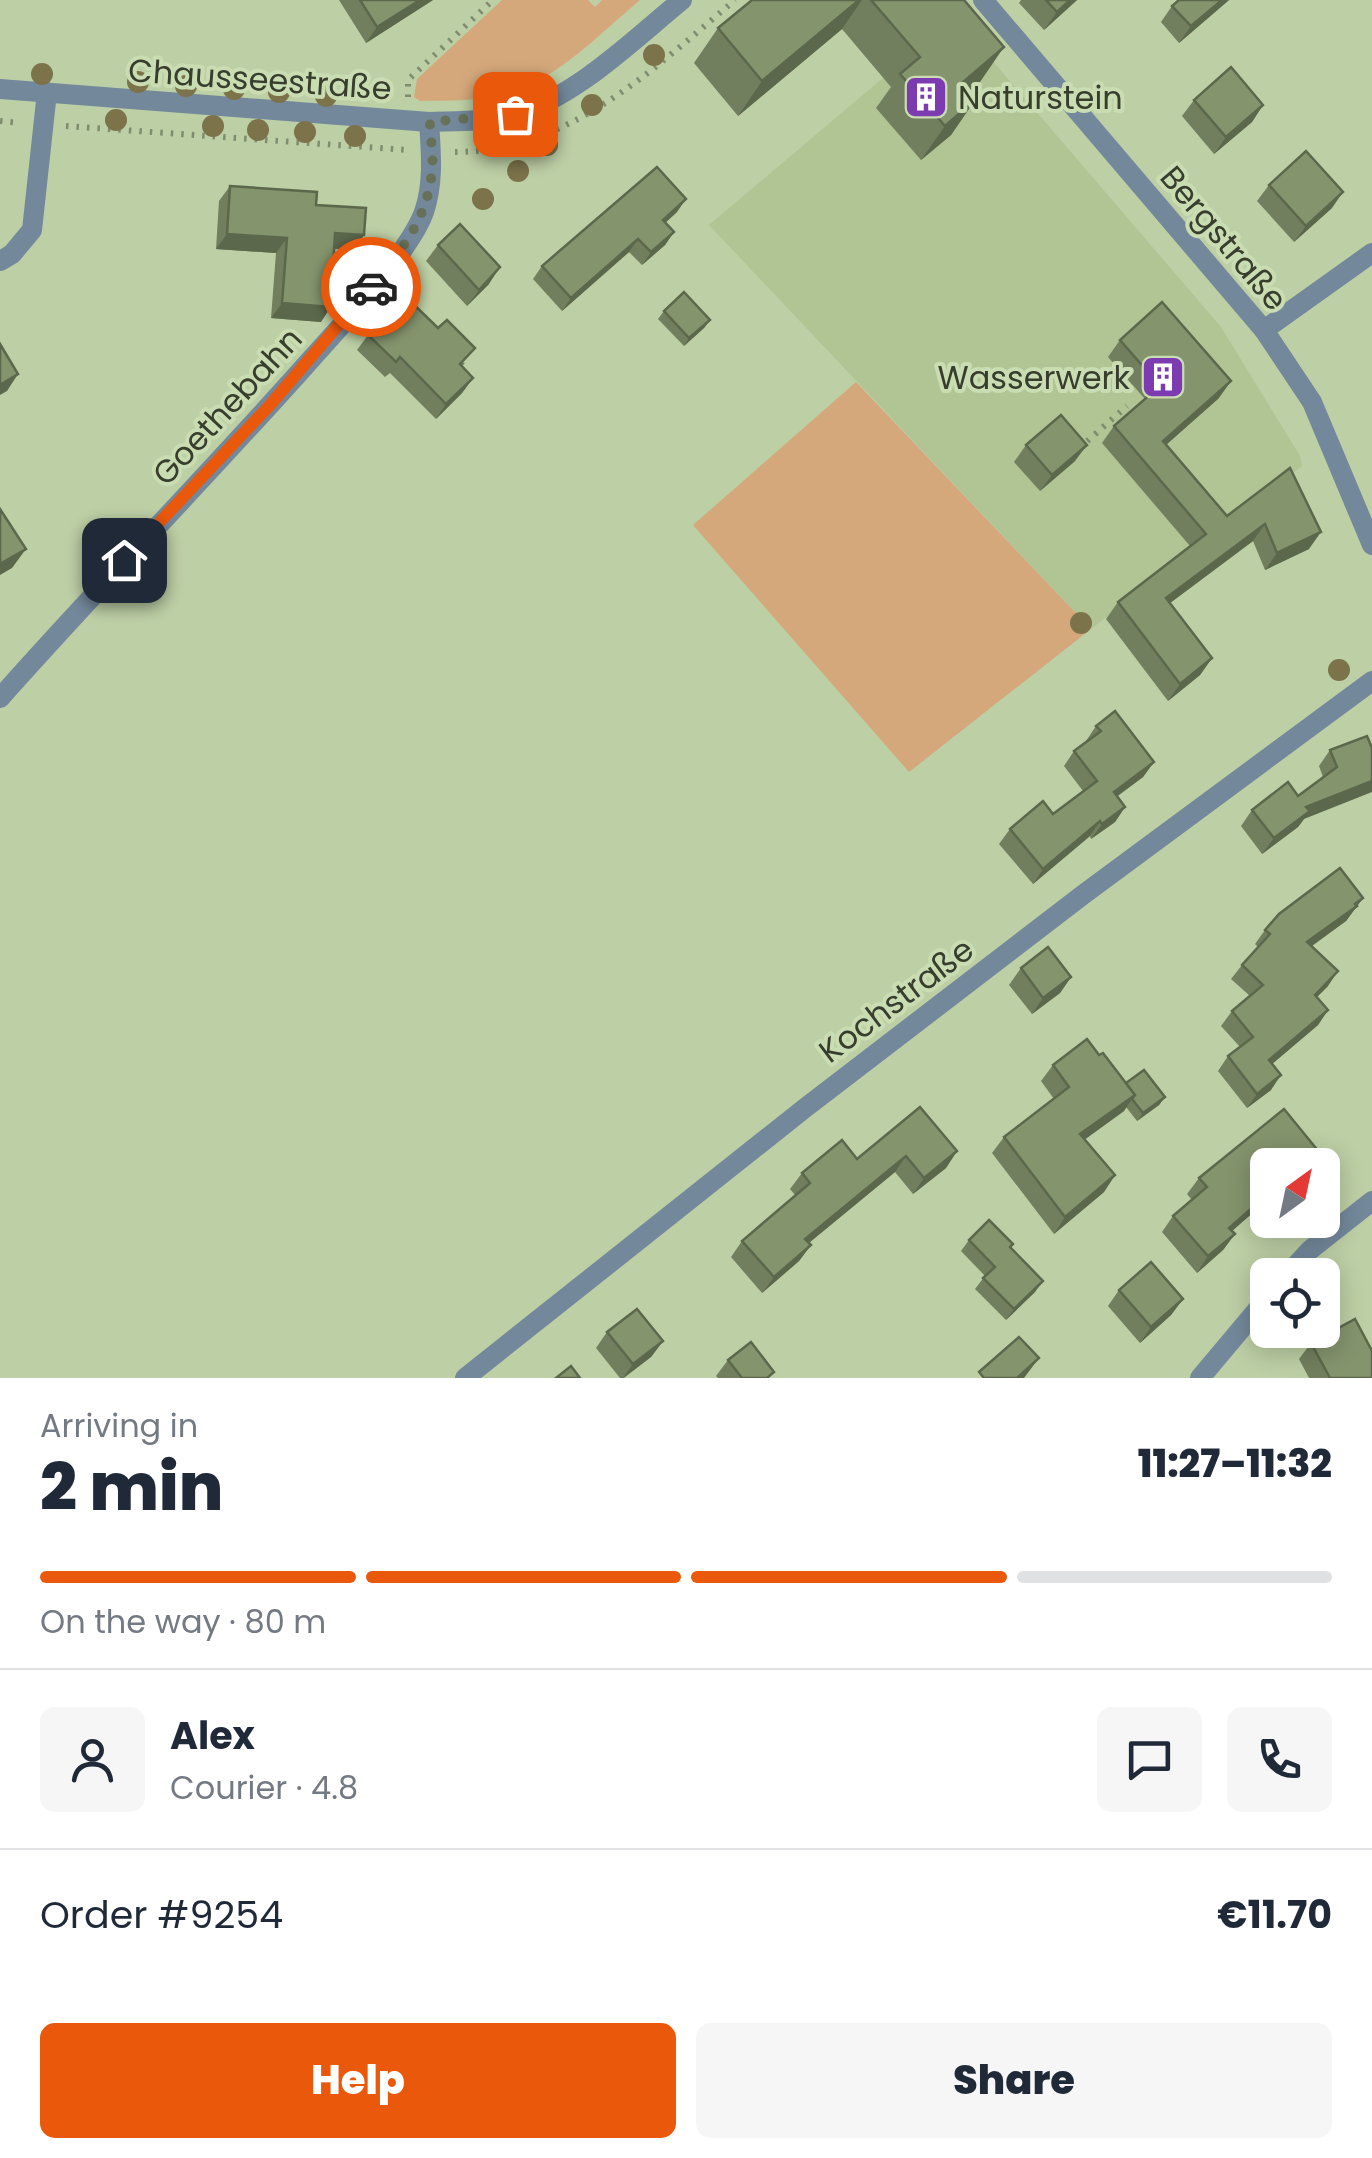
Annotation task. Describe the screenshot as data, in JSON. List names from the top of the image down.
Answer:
{
  "streets": {
    "street": [
      "Chausseestraße",
      "Bergstraße",
      "Goethebahn",
      "Kochstraße"
    ]
  },
  "crossings": [
    ["Chausseestraße", "Goethebahn"]
  ],
  "places": {
    "building": ["Naturstein", "Wasserwerk"]
  },
  "north": "top right",
  "page": {
    "heading": ["2 min", "Arriving in", "11:27–11:32"],
    "panel": [
      "Alex",
      "Courier · 4.8",
      "Order #9254",
      "€11.70"
    ],
    "bar": "On the way · 80 m",
    "buttons": ["Help", "Share"]
  }
}
